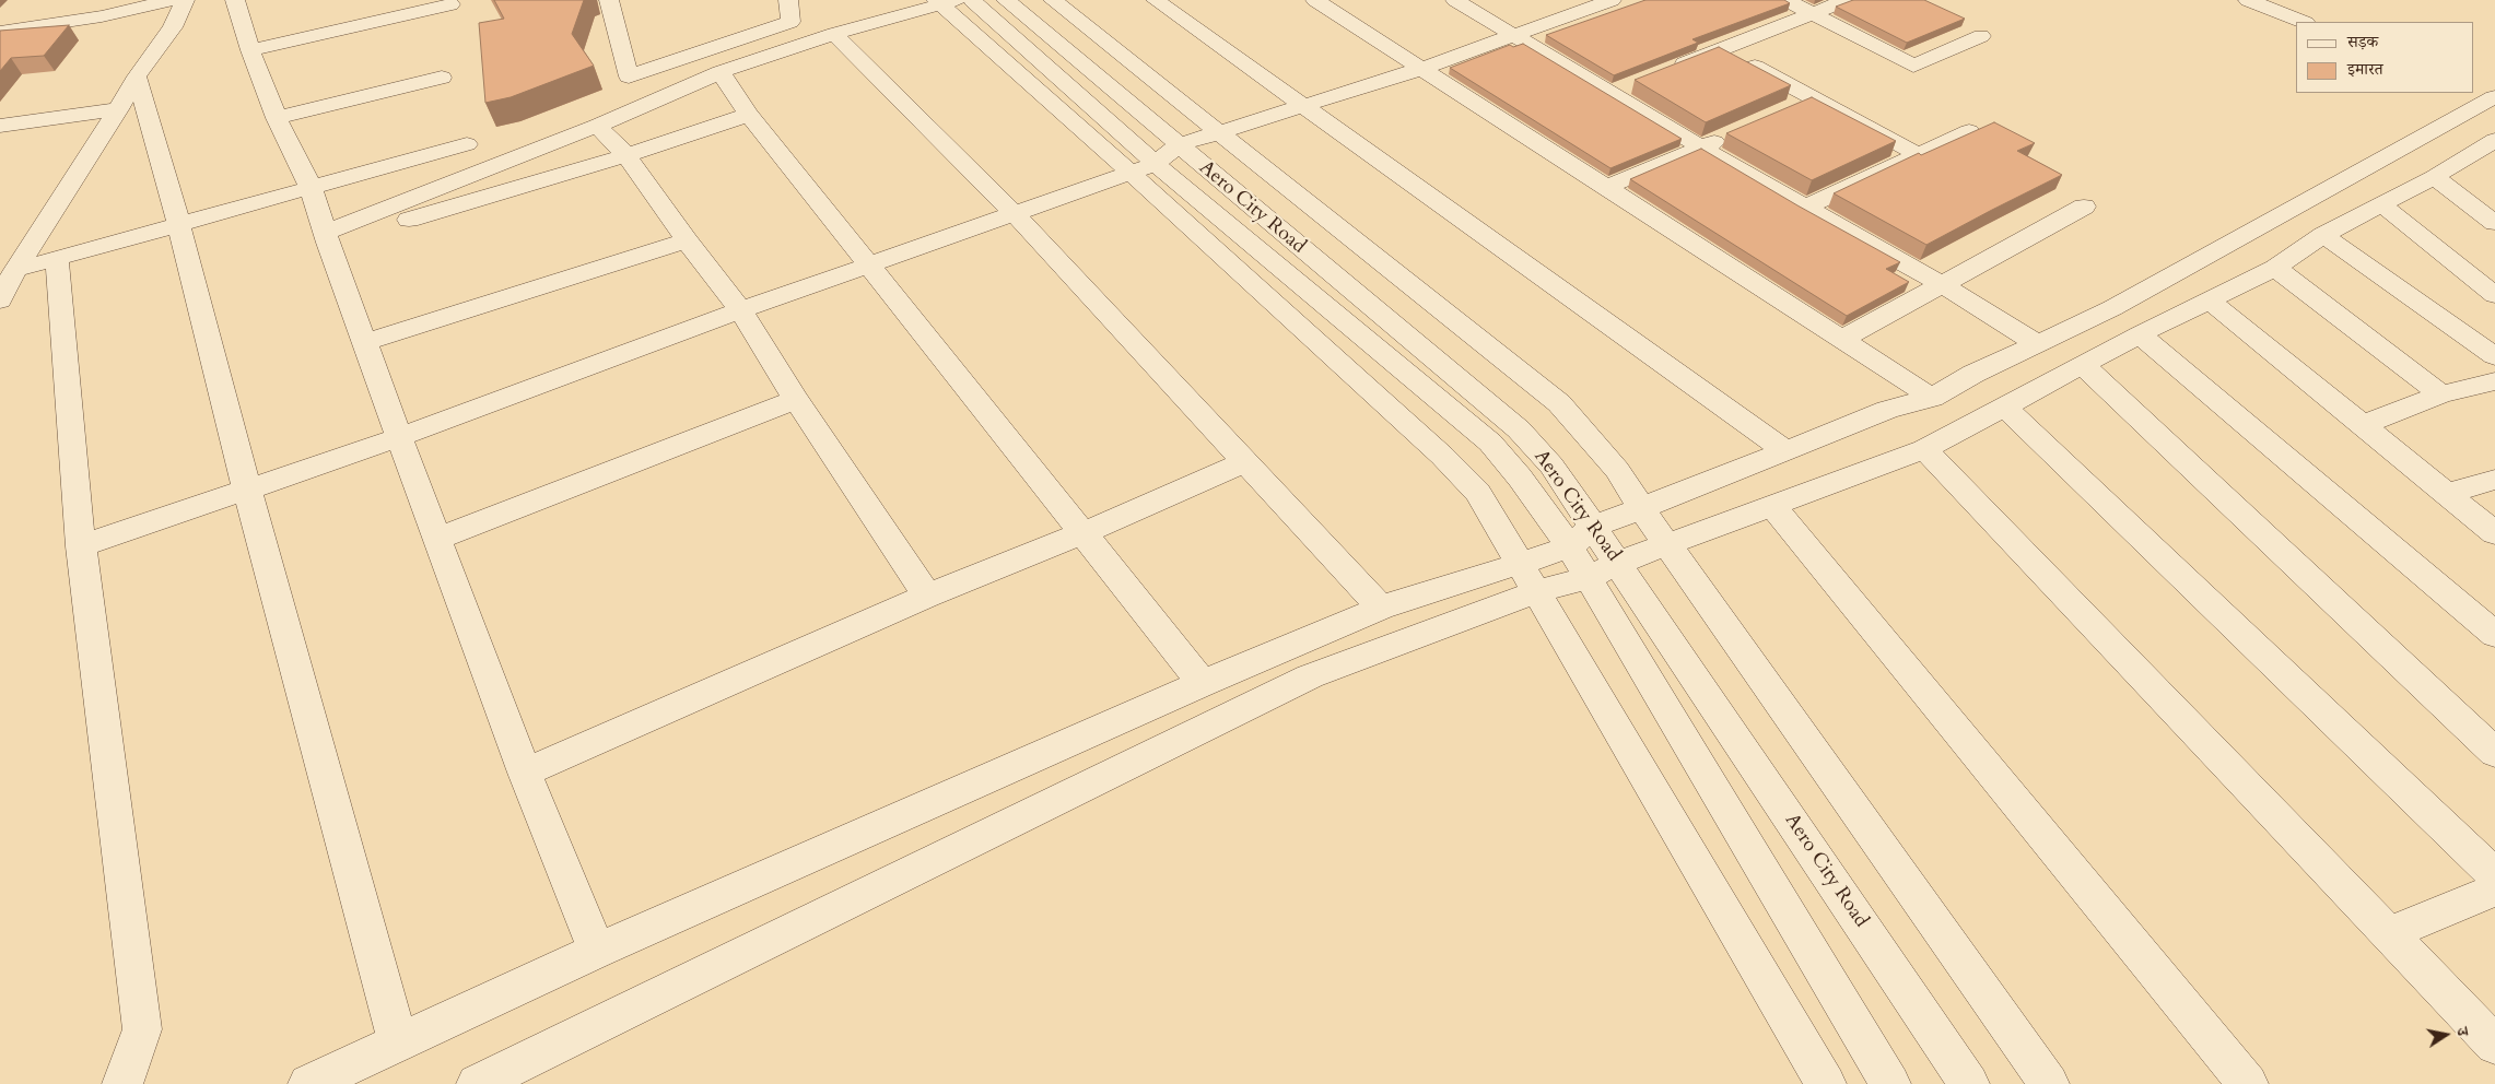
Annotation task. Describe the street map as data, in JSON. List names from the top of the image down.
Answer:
{
  "streets": {
    "street": ["Aero City Road"]
  },
  "legend": ["सड़क", "इमारत"],
  "north": "right"
}
